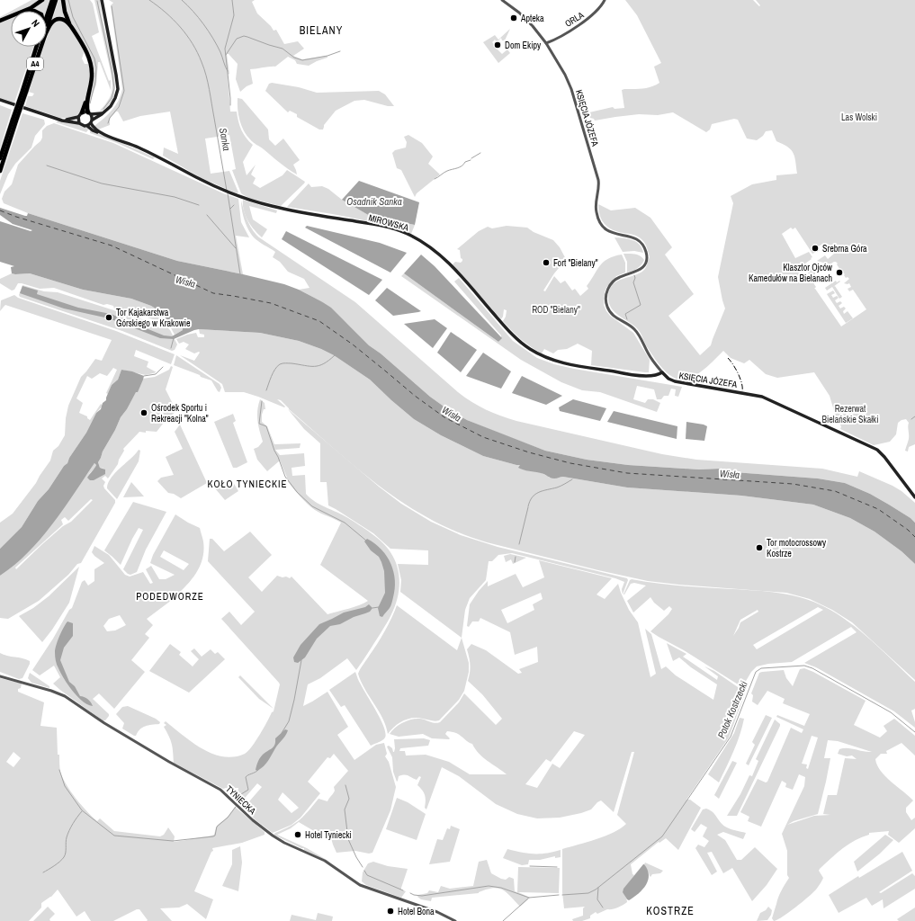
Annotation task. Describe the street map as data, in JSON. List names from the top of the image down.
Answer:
{
  "streets": {
    "highway": ["A4"],
    "main road": ["KSIĘCIA JÓZEFA", "MIROWSKA"],
    "street": ["ORLA", "TYNIECKA"]
  },
  "crossings": [
    ["ORLA", "KSIĘCIA JÓZEFA"],
    ["KSIĘCIA JÓZEFA", "MIROWSKA"]
  ],
  "districts": [
    "BIELANY",
    "KOŁO TYNIECKIE",
    "PODEDWORZE",
    "KOSTRZE"
  ],
  "water": [
    "Sanka",
    "Osadnik Sanka",
    "Wisła",
    "Potok Kostrzecki"
  ],
  "parks": ["Las Wolski", "ROD \"Bielany\"", "Rezerwat Bielańskie Skałki"],
  "places": [
    "Apteka",
    "Dom Ekipy",
    "Srebrna Góra",
    "Fort \"Bielany\"",
    "Klasztor Ojców Kamedułów na Bielanach",
    "Tor Kajakarstwa Górskiego w Krakowie",
    "Ośrodek Sportu i Rekreacji \"Kolna\"",
    "Tor motocrossowy Kostrze",
    "Hotel Tyniecki",
    "Hotel Bona"
  ],
  "north": "top right"
}
